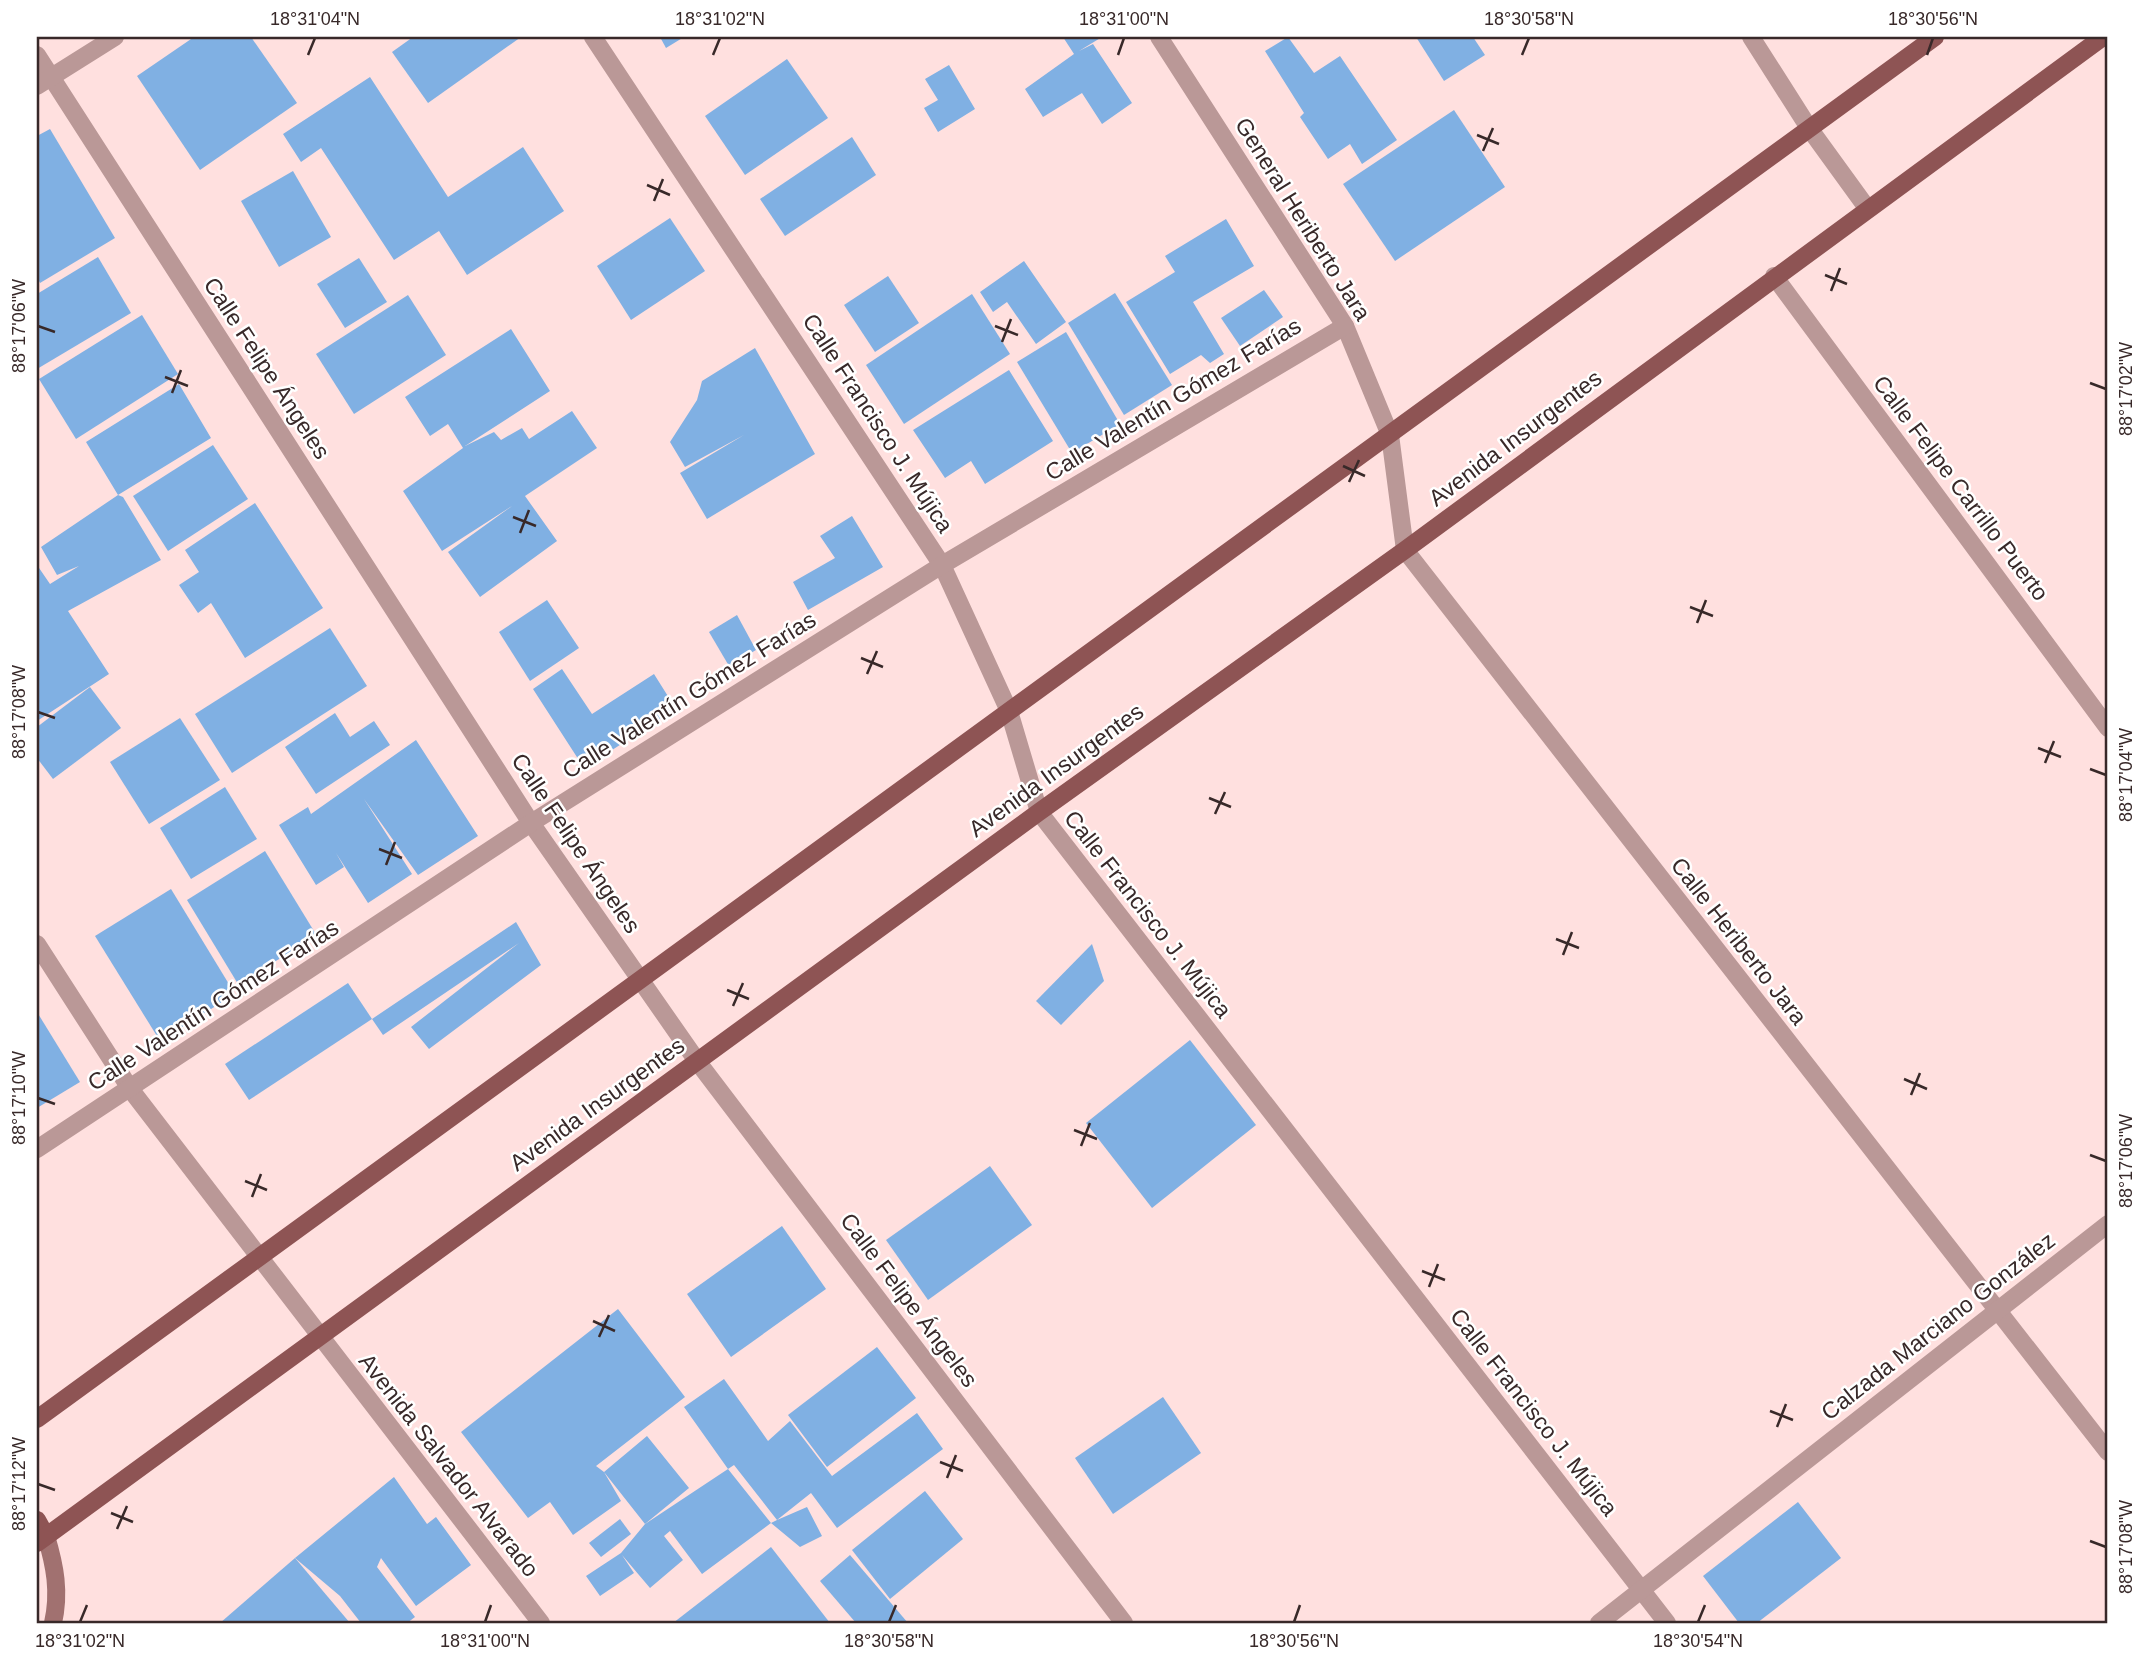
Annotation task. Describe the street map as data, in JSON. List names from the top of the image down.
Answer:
{
  "streets": {
    "main road": ["Avenida Insurgentes"],
    "street": [
      "General Heriberto Jara",
      "Calle Felipe Ángeles",
      "Calle Valentín Gómez Farías",
      "Calle Francisco J. Mújica",
      "Calle Felipe Carrillo Puerto",
      "Calle Heriberto Jara",
      "Calzada Marciano González",
      "Avenida Salvador Alvarado"
    ]
  },
  "crossings": [
    ["General Heriberto Jara", "Calle Valentín Gómez Farías"],
    ["Calle Felipe Ángeles", "Calle Valentín Gómez Farías"],
    ["Calle Felipe Ángeles", "Avenida Insurgentes"],
    ["Calle Valentín Gómez Farías", "Calle Francisco J. Mújica"],
    ["Calle Valentín Gómez Farías", "Avenida Salvador Alvarado"],
    ["Calle Francisco J. Mújica", "Avenida Insurgentes"],
    ["Calle Francisco J. Mújica", "Calzada Marciano González"],
    ["Avenida Insurgentes", "Calle Felipe Carrillo Puerto"],
    ["Avenida Insurgentes", "Calle Heriberto Jara"],
    ["Avenida Insurgentes", "Avenida Salvador Alvarado"],
    ["Calle Heriberto Jara", "Calzada Marciano González"]
  ],
  "coordinates": [
    "18°31'04\"N",
    "18°31'02\"N",
    "18°31'00\"N",
    "18°30'58\"N",
    "18°30'56\"N",
    "88°17'06\"W",
    "88°17'02\"W",
    "88°17'08\"W",
    "88°17'04\"W",
    "88°17'10\"W",
    "88°17'12\"W",
    "18°30'54\"N"
  ]
}
